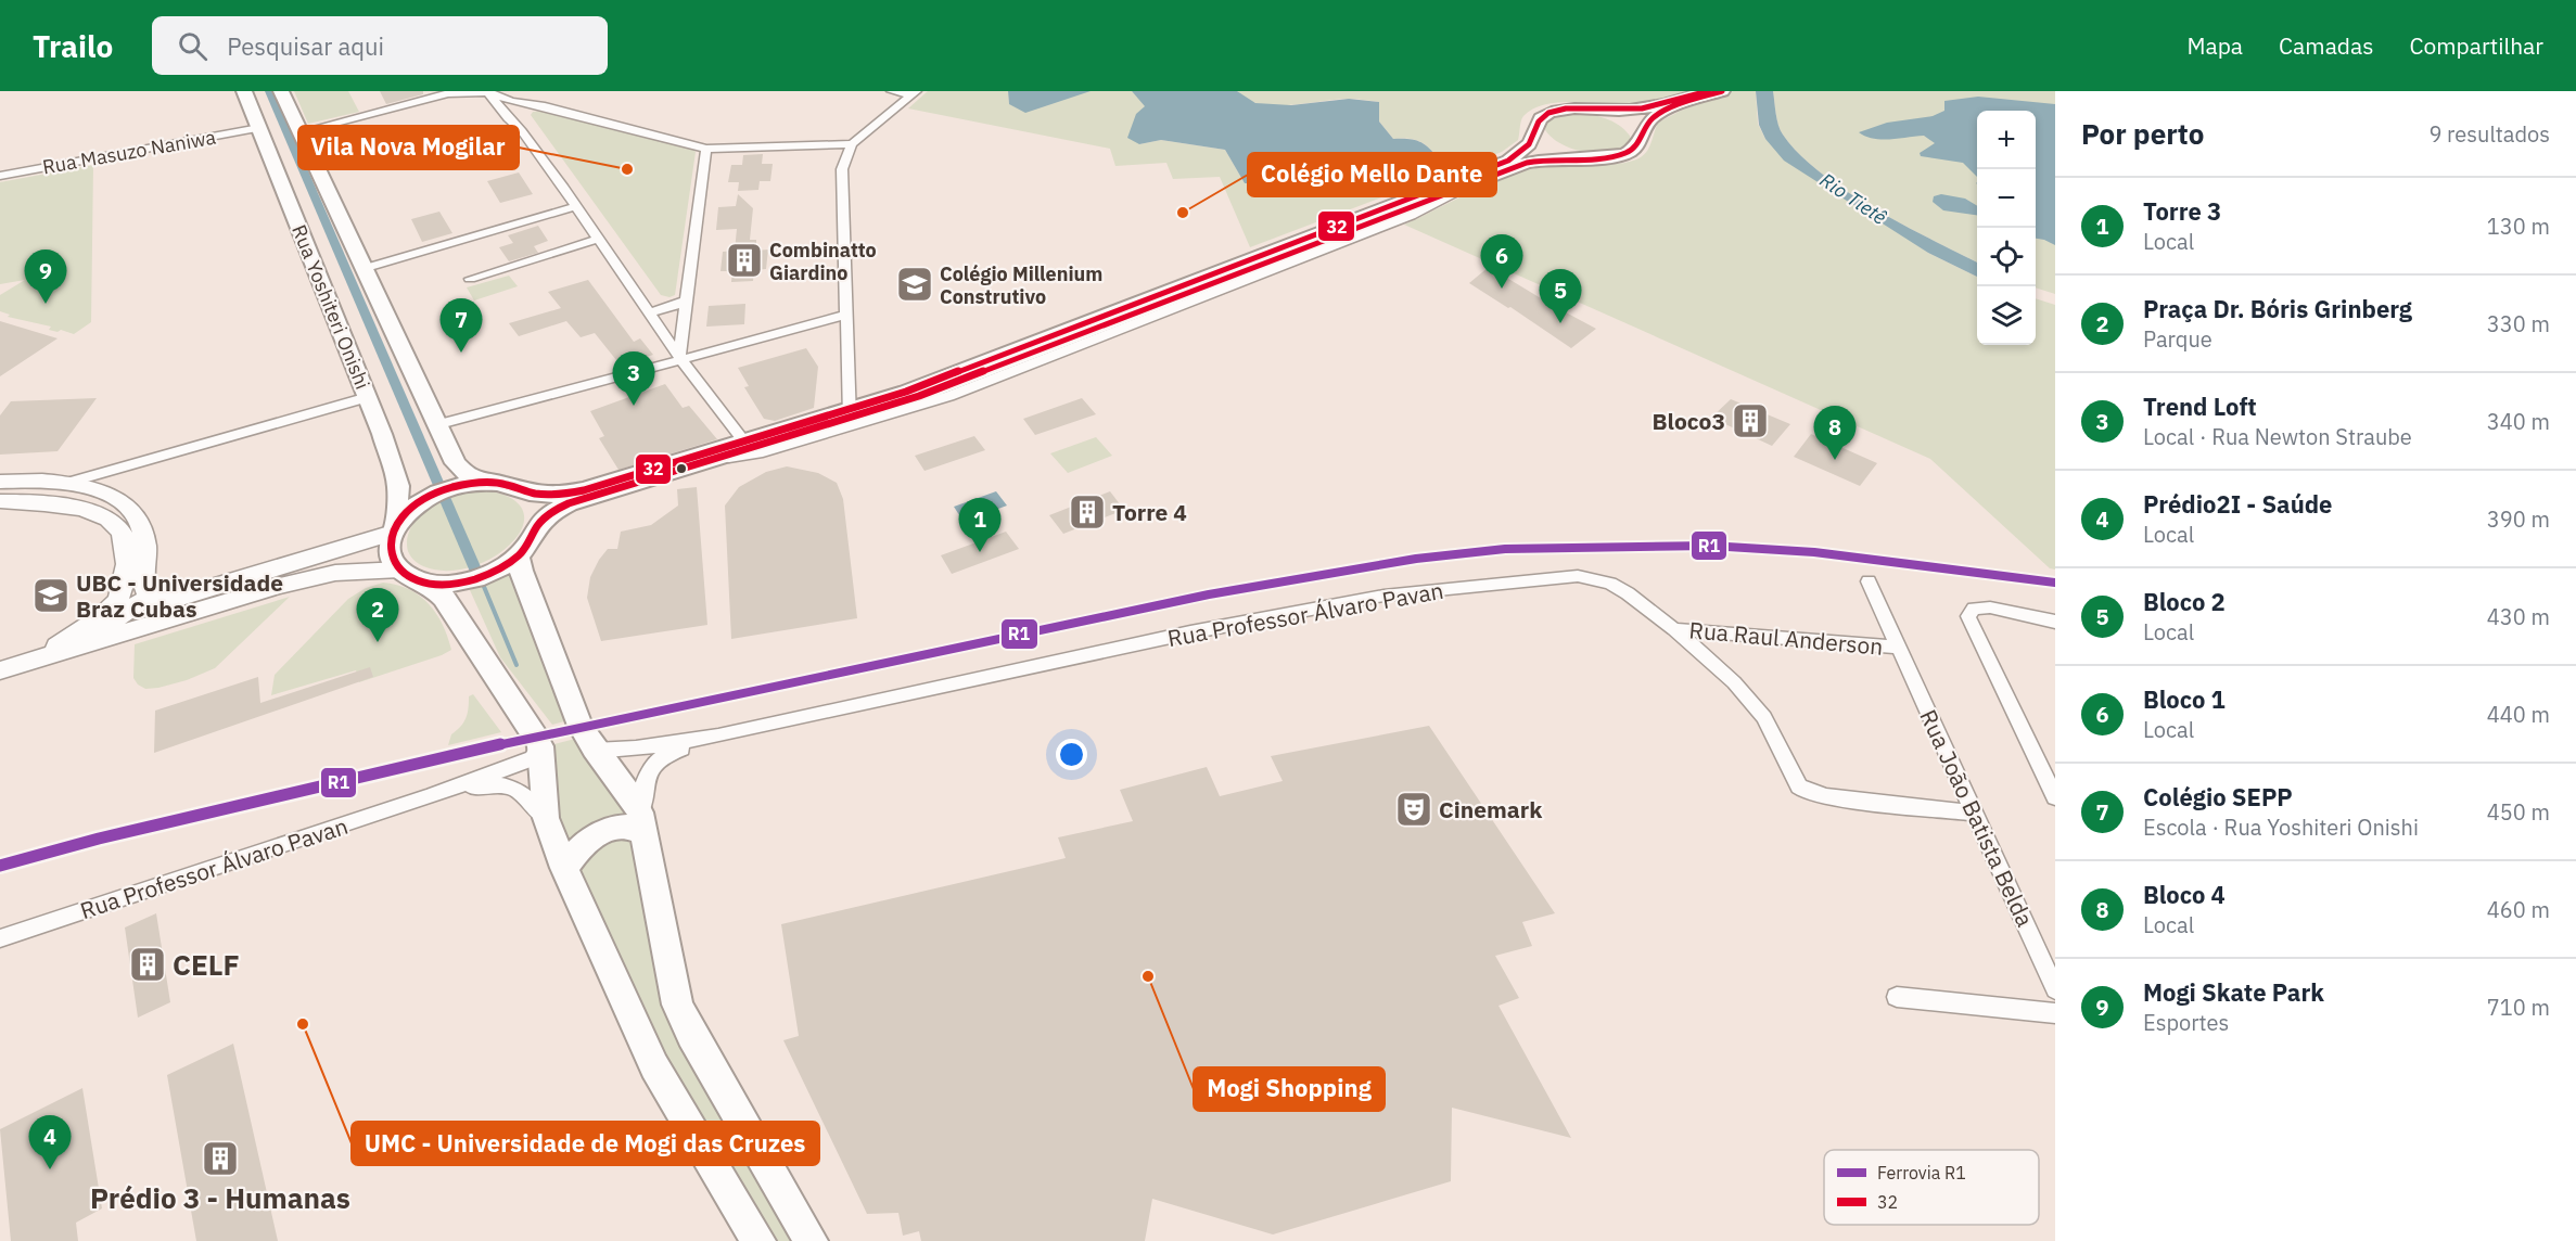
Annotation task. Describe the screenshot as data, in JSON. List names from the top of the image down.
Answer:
{
  "streets": {
    "main road": ["Rua Yoshiteri Onishi"],
    "street": [
      "Rua Masuzo Naniwa",
      "Rua Professor Álvaro Pavan",
      "Rua Raul Anderson",
      "Rua João Batista Belda"
    ]
  },
  "crossings": [
    ["Rua Masuzo Naniwa", "Rua Yoshiteri Onishi"],
    ["Rua Professor Álvaro Pavan", "Rua Raul Anderson"],
    ["Rua Professor Álvaro Pavan", "Rua João Batista Belda"],
    ["Rua Raul Anderson", "Rua João Batista Belda"]
  ],
  "water": ["Rio Tietê"],
  "places": {
    "other": [
      "Vila Nova Mogilar",
      "Colégio Mello Dante",
      "Mogi Shopping",
      "UMC - Universidade de Mogi das Cruzes"
    ],
    "building": [
      "Combinatto Giardino",
      "Bloco3",
      "Torre 4",
      "CELF",
      "Prédio 3 - Humanas"
    ],
    "school or university": ["Colégio Millenium Construtivo", "UBC - Universidade Braz Cubas"],
    "theatre": ["Cinemark"]
  },
  "lines": ["transit line 32", "rail line R1"],
  "legend": ["Ferrovia R1", "32"],
  "page": {
    "header": "Trailo",
    "search": "Pesquisar aqui",
    "nav": ["Mapa", "Camadas", "Compartilhar"],
    "heading": ["Por perto", "9 resultados"],
    "map_buttons": ["+", "−"],
    "list": [
      {
        "mark": "1",
        "name": "Torre 3",
        "note": "Local",
        "value": "130 m"
      },
      {
        "mark": "2",
        "name": "Praça Dr. Bóris Grinberg",
        "note": "Parque",
        "value": "330 m"
      },
      {
        "mark": "3",
        "name": "Trend Loft",
        "note": "Local · Rua Newton Straube",
        "value": "340 m"
      },
      {
        "mark": "4",
        "name": "Prédio2I - Saúde",
        "note": "Local",
        "value": "390 m"
      },
      {
        "mark": "5",
        "name": "Bloco 2",
        "note": "Local",
        "value": "430 m"
      },
      {
        "mark": "6",
        "name": "Bloco 1",
        "note": "Local",
        "value": "440 m"
      },
      {
        "mark": "7",
        "name": "Colégio SEPP",
        "note": "Escola · Rua Yoshiteri Onishi",
        "value": "450 m"
      },
      {
        "mark": "8",
        "name": "Bloco 4",
        "note": "Local",
        "value": "460 m"
      },
      {
        "mark": "9",
        "name": "Mogi Skate Park",
        "note": "Esportes",
        "value": "710 m"
      }
    ],
    "pins": [
      "6",
      "9",
      "5",
      "7",
      "3",
      "8",
      "1",
      "2",
      "4"
    ]
  }
}
